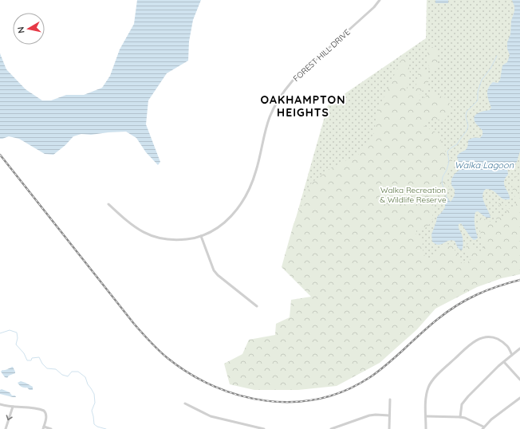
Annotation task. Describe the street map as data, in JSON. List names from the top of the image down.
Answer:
{
  "streets": {
    "street": ["FOREST HILL DRIVE"]
  },
  "districts": ["OAKHAMPTON HEIGHTS"],
  "water": ["Walka Lagoon"],
  "parks": ["Walka Recreation & Wildlife Reserve"],
  "north": "left"
}
